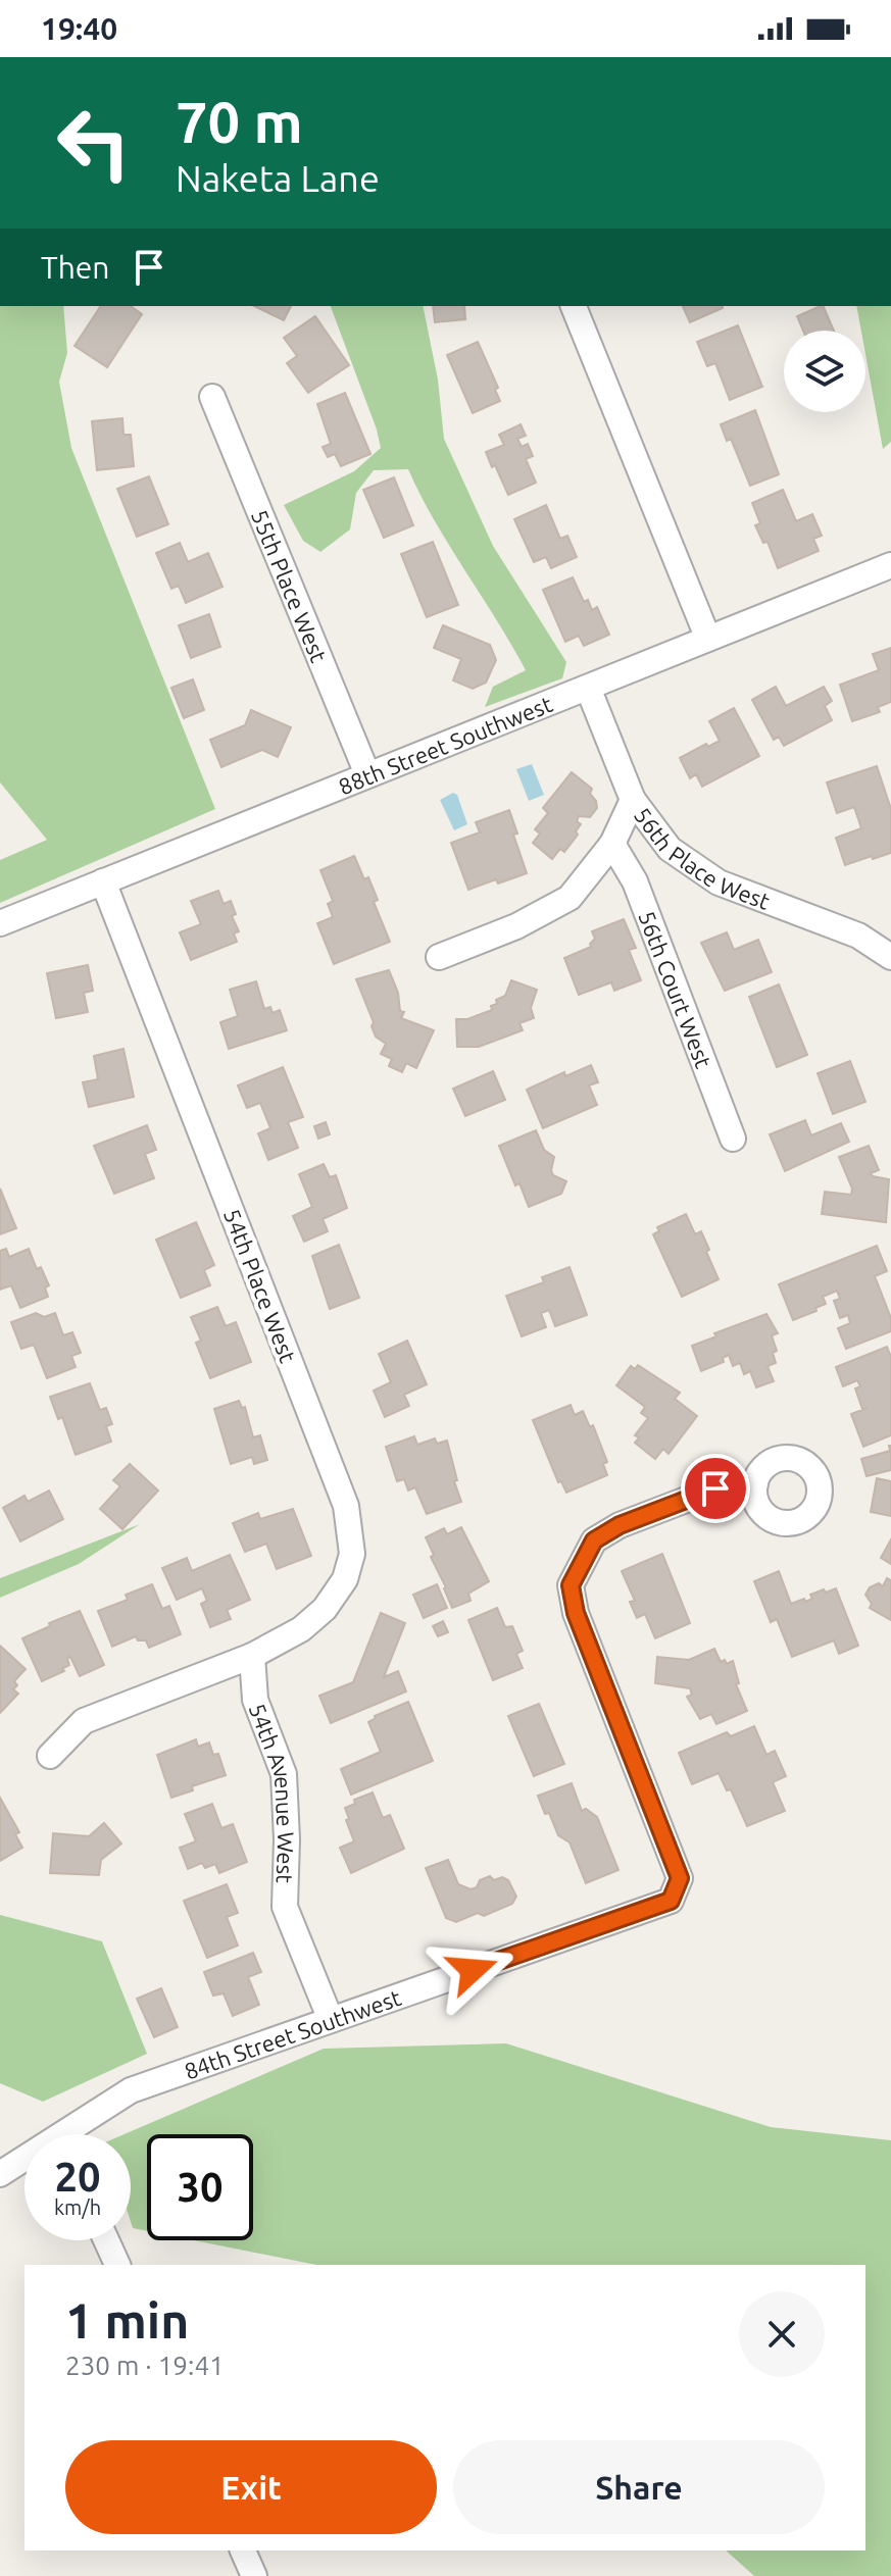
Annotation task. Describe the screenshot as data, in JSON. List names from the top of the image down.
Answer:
{
  "streets": {
    "street": [
      "55th Place West",
      "88th Street Southwest",
      "56th Place West",
      "56th Court West",
      "54th Place West",
      "54th Avenue West",
      "84th Street Southwest"
    ]
  },
  "crossings": [
    ["55th Place West", "88th Street Southwest"],
    ["88th Street Southwest", "56th Place West"],
    ["88th Street Southwest", "54th Place West"],
    ["54th Place West", "54th Avenue West"],
    ["54th Avenue West", "84th Street Southwest"]
  ],
  "page": {
    "status": "19:40",
    "turn": ["70 m", "Naketa Lane"],
    "then": "Then",
    "speed": "20 km/h",
    "limit": "30",
    "heading": ["1 min", "230 m · 19:41"],
    "buttons": ["Exit", "Share"]
  }
}
